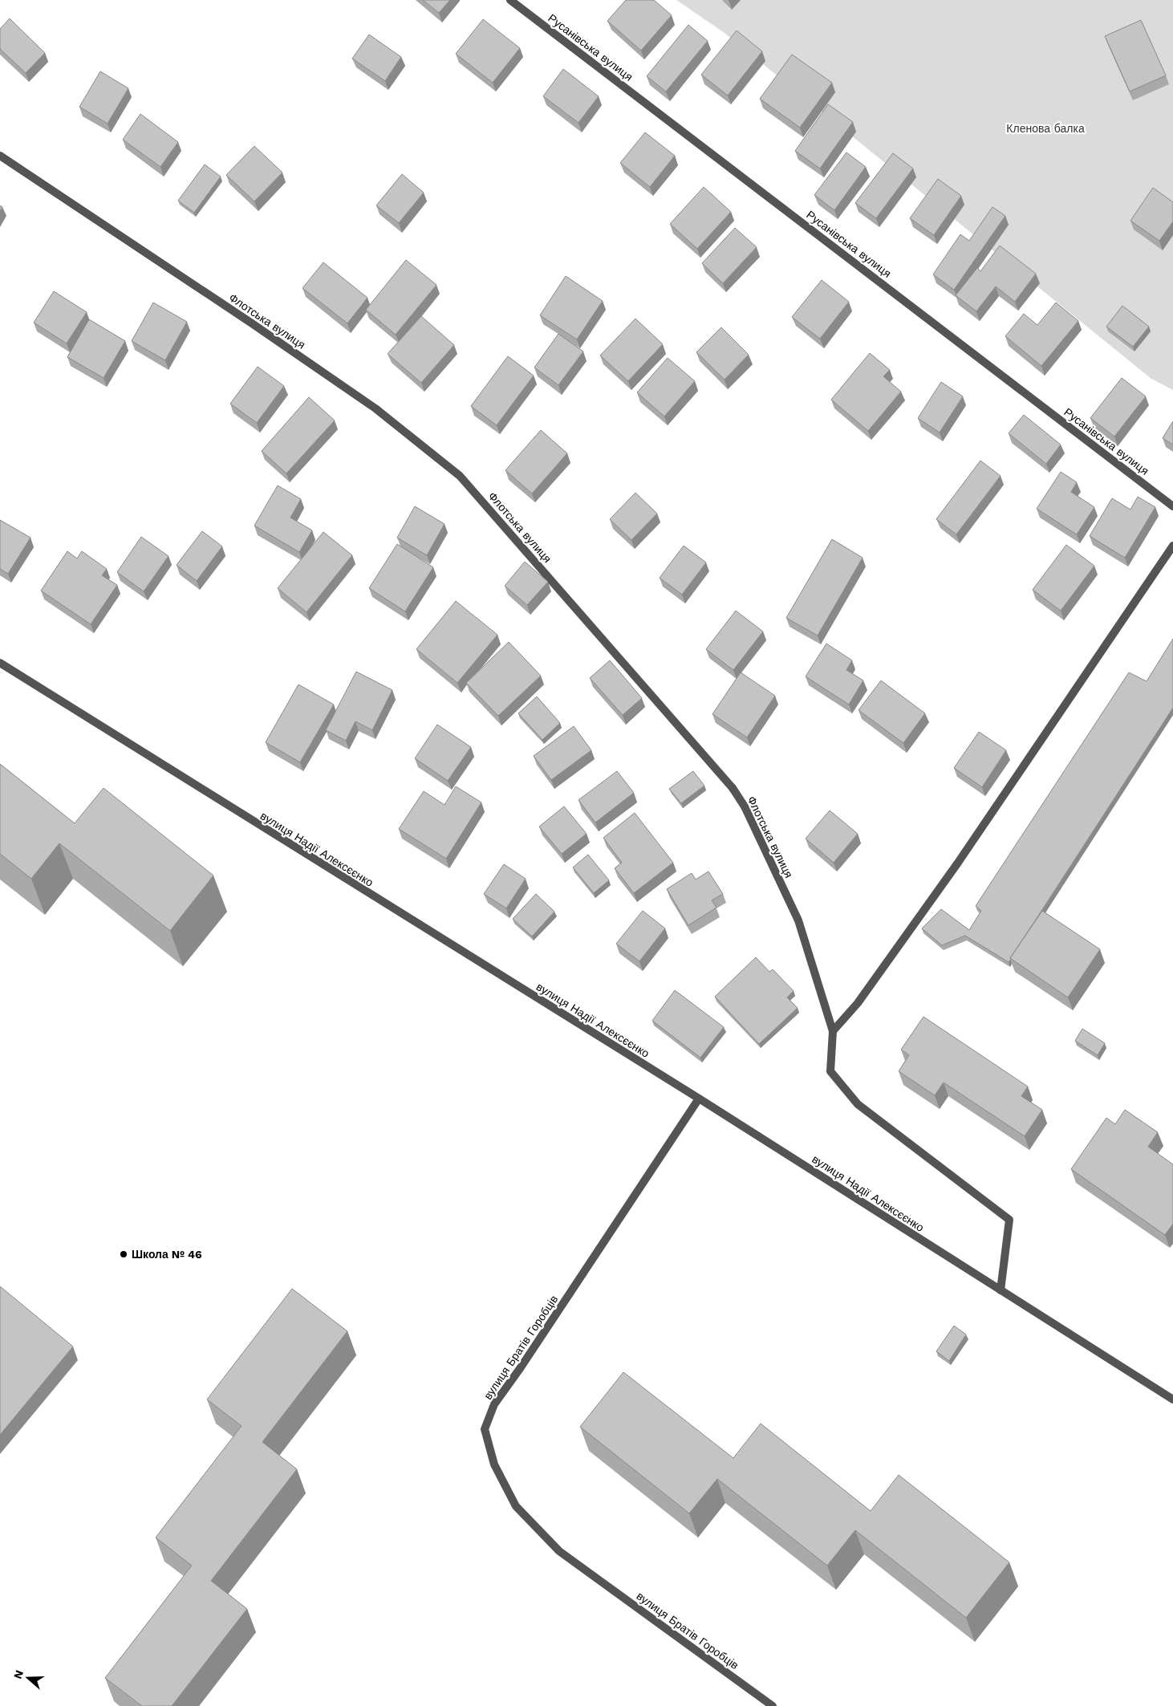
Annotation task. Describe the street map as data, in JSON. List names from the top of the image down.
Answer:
{
  "streets": {
    "street": [
      "Русанівська вулиця",
      "Флотська вулиця",
      "вулиця Надії Алексєєнко",
      "вулиця Братів Горобців"
    ]
  },
  "crossings": [
    ["вулиця Надії Алексєєнко", "вулиця Братів Горобців"]
  ],
  "parks": ["Кленова балка"],
  "places": ["Школа № 46"],
  "north": "left"
}
